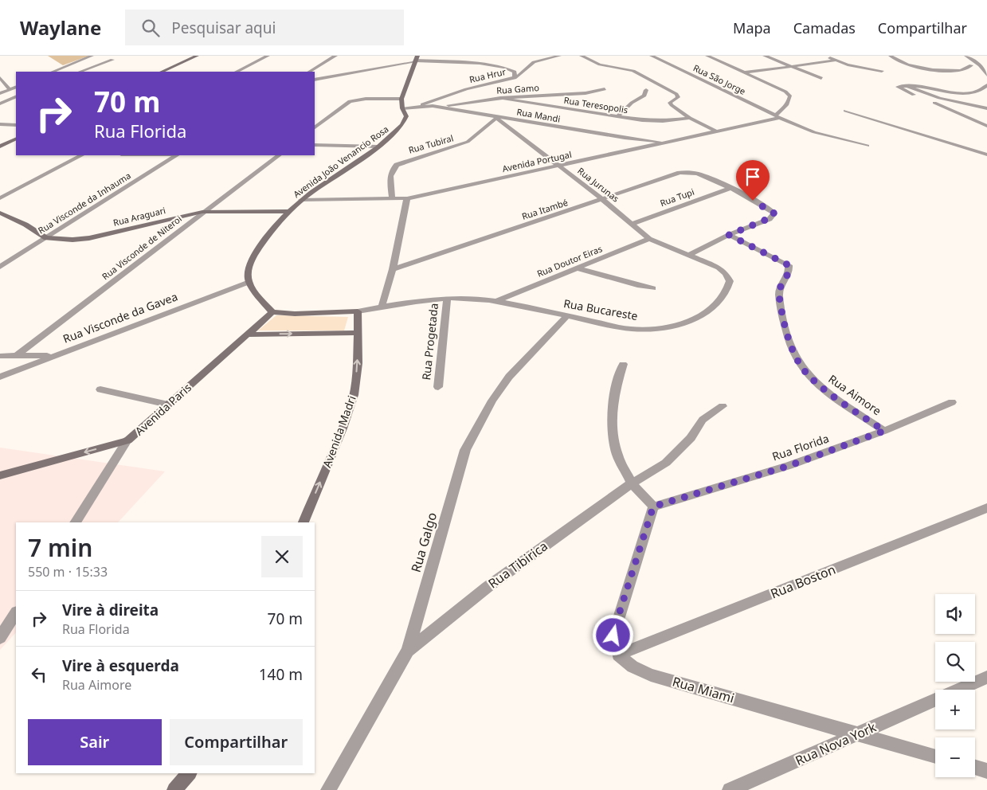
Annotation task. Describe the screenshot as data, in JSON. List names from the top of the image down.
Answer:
{
  "streets": {
    "main road": [
      "Avenida João Venancio Rosa",
      "Rua Araguari",
      "Avenida Paris",
      "Avenida Madri"
    ],
    "street": [
      "Rua Hrur",
      "Rua São Jorge",
      "Rua Gamo",
      "Rua Teresopolis",
      "Rua Mandi",
      "Rua Tubiral",
      "Avenida Portugal",
      "Rua Jurunas",
      "Rua Tupi",
      "Rua Visconde da Inhauma",
      "Rua Itambé",
      "Rua Visconde de Niteroi",
      "Rua Doutor Eiras",
      "Rua Bucareste",
      "Rua Visconde da Gavea",
      "Rua Progetada",
      "Rua Aimore",
      "Rua Florida",
      "Rua Galgo",
      "Rua Tibirica",
      "Rua Boston",
      "Rua Miami",
      "Rua Nova York"
    ]
  },
  "crossings": [
    ["Rua Hrur", "Rua Mandi"],
    ["Rua São Jorge", "Avenida Portugal"],
    ["Rua Gamo", "Rua Teresopolis"],
    ["Rua Gamo", "Rua Mandi"],
    ["Rua Mandi", "Rua Tubiral"],
    ["Rua Mandi", "Avenida João Venancio Rosa"],
    ["Rua Mandi", "Avenida Portugal"],
    ["Rua Mandi", "Rua Jurunas"],
    ["Rua Tubiral", "Avenida Portugal"],
    ["Rua Tubiral", "Rua Jurunas"],
    ["Avenida João Venancio Rosa", "Avenida Portugal"],
    ["Avenida João Venancio Rosa", "Rua Araguari"],
    ["Avenida João Venancio Rosa", "Rua Visconde da Gavea"],
    ["Avenida Portugal", "Rua Jurunas"],
    ["Rua Jurunas", "Rua Tupi"],
    ["Rua Jurunas", "Rua Itambé"],
    ["Rua Jurunas", "Rua Doutor Eiras"],
    ["Rua Jurunas", "Rua Bucareste"],
    ["Rua Tupi", "Rua Itambé"],
    ["Rua Visconde da Inhauma", "Rua Araguari"],
    ["Rua Itambé", "Rua Aimore"],
    ["Rua Araguari", "Rua Visconde de Niteroi"],
    ["Rua Doutor Eiras", "Rua Bucareste"],
    ["Rua Bucareste", "Rua Progetada"],
    ["Rua Bucareste", "Avenida Madri"],
    ["Rua Bucareste", "Rua Galgo"],
    ["Rua Aimore", "Rua Florida"],
    ["Rua Galgo", "Rua Tibirica"],
    ["Rua Boston", "Rua Miami"],
    ["Rua Miami", "Rua Nova York"]
  ],
  "one_way": ["Avenida Madri"],
  "page": {
    "header": "Waylane",
    "search": "Pesquisar aqui",
    "nav": ["Mapa", "Camadas", "Compartilhar"],
    "turn": ["70 m", "Rua Florida"],
    "heading": ["7 min", "550 m · 15:33"],
    "list": [
      {
        "name": "Vire à direita",
        "note": "Rua Florida",
        "value": "70 m"
      },
      {
        "name": "Vire à esquerda",
        "note": "Rua Aimore",
        "value": "140 m"
      }
    ],
    "map_buttons": ["+", "−"],
    "buttons": ["Sair", "Compartilhar"]
  }
}
